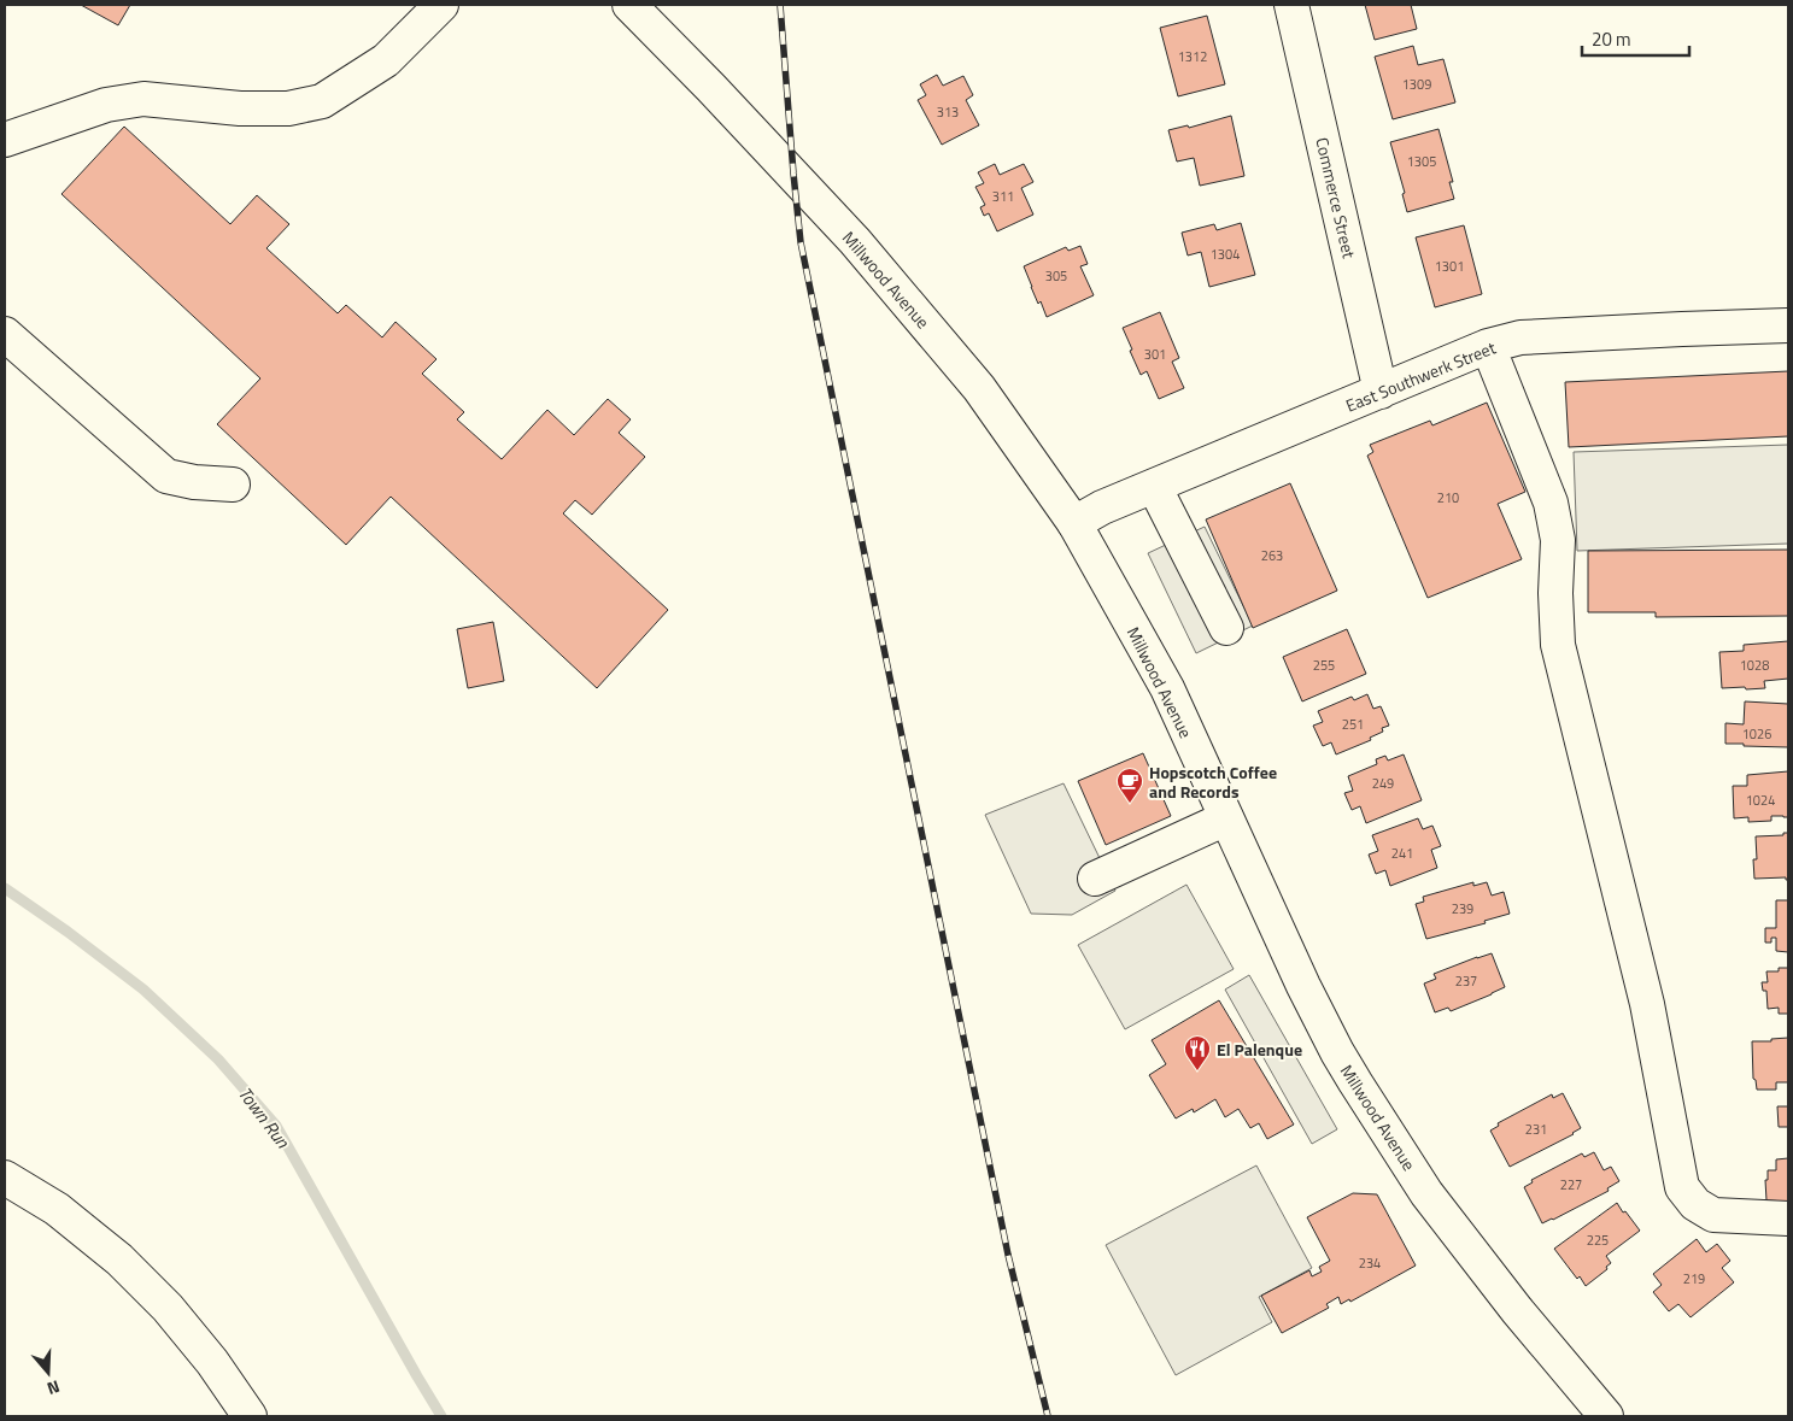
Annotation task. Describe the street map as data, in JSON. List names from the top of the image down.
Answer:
{
  "streets": {
    "main road": ["Commerce Street", "Millwood Avenue", "East Southwerk Street"]
  },
  "crossings": [
    ["Commerce Street", "East Southwerk Street"],
    ["Millwood Avenue", "East Southwerk Street"]
  ],
  "water": ["Town Run"],
  "places": {
    "cafe": ["Hopscotch Coffee and Records"],
    "restaurant": ["El Palenque"]
  },
  "house_numbers": [
    "1312",
    "1309",
    "313",
    "1305",
    "311",
    "1304",
    "1301",
    "305",
    "301",
    "210",
    "263",
    "255",
    "1028",
    "251",
    "1026",
    "249",
    "1024",
    "241",
    "239",
    "237",
    "231",
    "227",
    "225",
    "234",
    "219"
  ],
  "scale_bar": "20 m",
  "north": "bottom"
}
